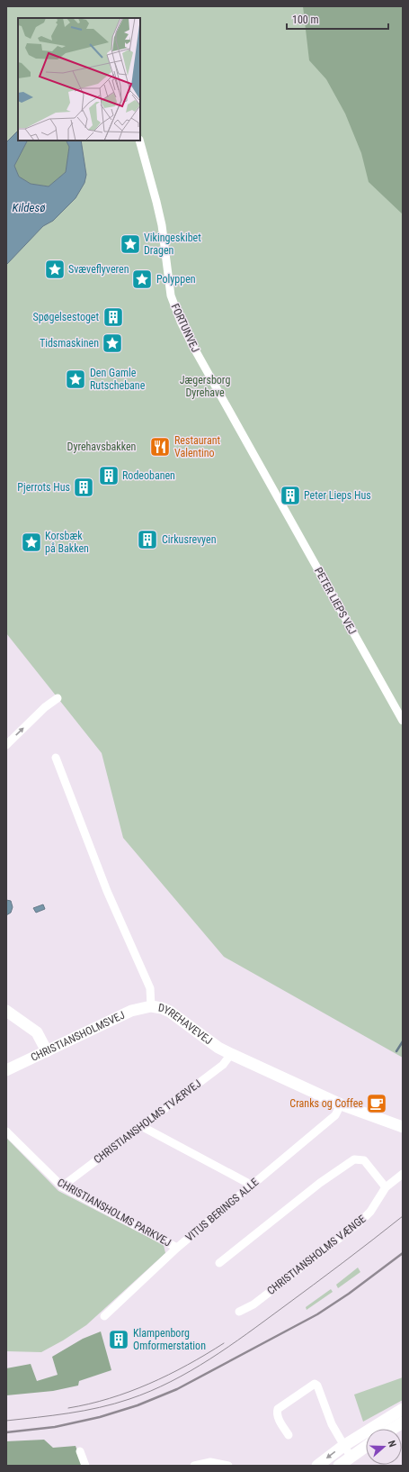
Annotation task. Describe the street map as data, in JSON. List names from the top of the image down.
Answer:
{
  "streets": {
    "street": [
      "FORTUNVEJ",
      "PETER LIEPS VEJ",
      "DYREHAVEVEJ",
      "CHRISTIANSHOLMSVEJ",
      "CHRISTIANSHOLMS TVÆRVEJ",
      "VITUS BERINGS ALLE",
      "CHRISTIANSHOLMS PARKVEJ",
      "CHRISTIANSHOLMS VÆNGE"
    ]
  },
  "crossings": [
    ["FORTUNVEJ", "PETER LIEPS VEJ"],
    ["DYREHAVEVEJ", "CHRISTIANSHOLMSVEJ"],
    ["DYREHAVEVEJ", "CHRISTIANSHOLMS TVÆRVEJ"],
    ["DYREHAVEVEJ", "VITUS BERINGS ALLE"],
    ["CHRISTIANSHOLMS TVÆRVEJ", "CHRISTIANSHOLMS PARKVEJ"],
    ["VITUS BERINGS ALLE", "CHRISTIANSHOLMS PARKVEJ"]
  ],
  "water": ["Kildesø"],
  "parks": ["Jægersborg Dyrehave", "Dyrehavsbakken"],
  "places": {
    "place": [
      "Vikingeskibet Dragen",
      "Svæveflyveren",
      "Polyppen",
      "Tidsmaskinen",
      "Den Gamle Rutschebane",
      "Korsbæk på Bakken"
    ],
    "building": [
      "Spøgelsestoget",
      "Rodeobanen",
      "Pjerrots Hus",
      "Peter Lieps Hus",
      "Cirkusrevyen",
      "Klampenborg Omformerstation"
    ],
    "restaurant": ["Restaurant Valentino"],
    "cafe": ["Cranks og Coffee"]
  },
  "scale_bar": "100 m",
  "north": "right"
}
